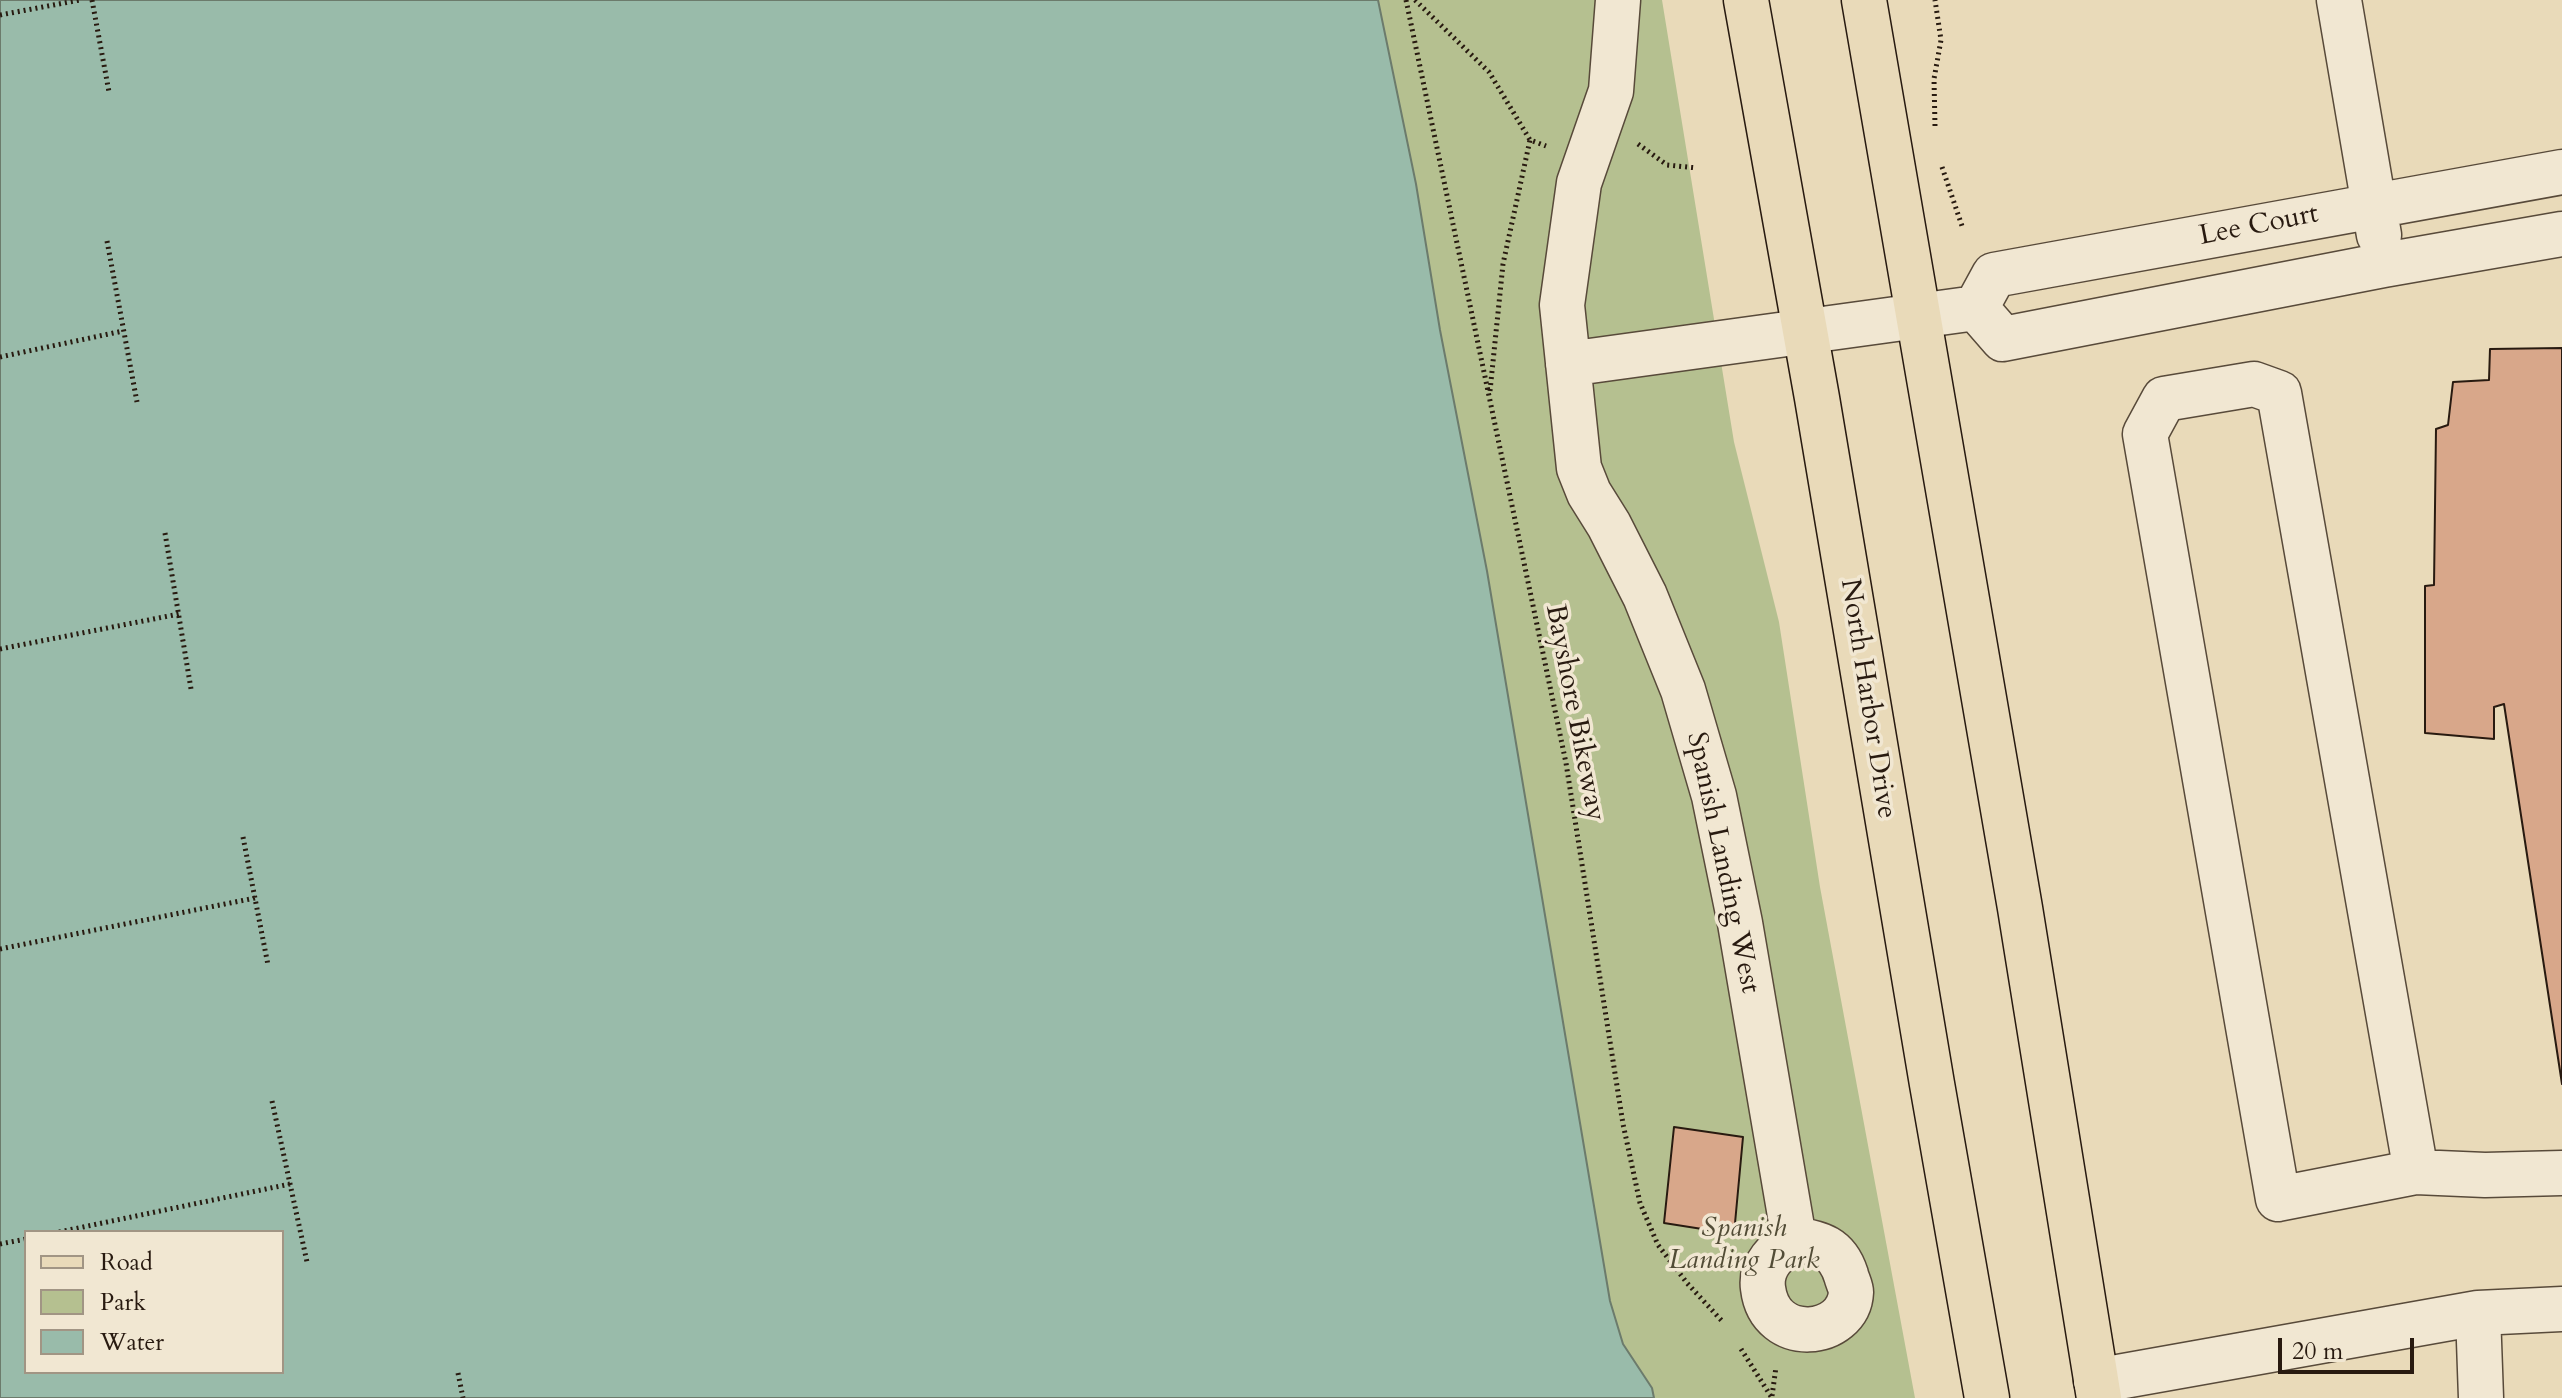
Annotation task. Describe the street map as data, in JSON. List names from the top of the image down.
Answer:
{
  "streets": {
    "main road": ["North Harbor Drive"],
    "street": ["Lee Court", "Spanish Landing West"],
    "path": ["Bayshore Bikeway"]
  },
  "parks": ["Spanish Landing Park"],
  "legend": ["Road", "Park", "Water"],
  "scale_bar": "20 m"
}
